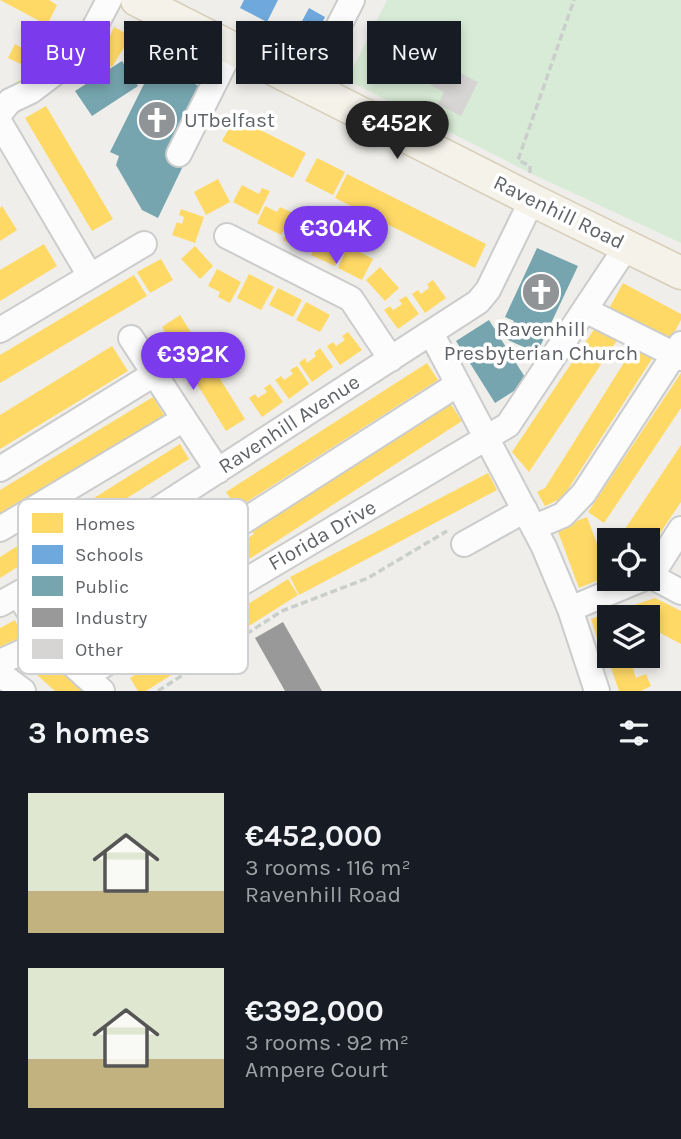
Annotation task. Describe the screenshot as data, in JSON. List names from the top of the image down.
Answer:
{
  "streets": {
    "main road": ["Ravenhill Road"],
    "street": ["Ravenhill Avenue", "Florida Drive"]
  },
  "crossings": [
    ["Ravenhill Road", "Ravenhill Avenue"],
    ["Ravenhill Road", "Florida Drive"]
  ],
  "places": {
    "church": ["UTbelfast", "Ravenhill Presbyterian Church"]
  },
  "legend": [
    "Homes",
    "Schools",
    "Public",
    "Industry",
    "Other"
  ],
  "page": {
    "chip": [
      "Buy",
      "Rent",
      "Filters",
      "New"
    ],
    "price": ["€452K", "€304K", "€392K"],
    "heading": "3 homes",
    "list": [
      {
        "name": "€452,000",
        "note": "3 rooms · 116 m² · Ravenhill Road"
      },
      {
        "name": "€392,000",
        "note": "3 rooms · 92 m² · Ampere Court"
      }
    ]
  }
}
